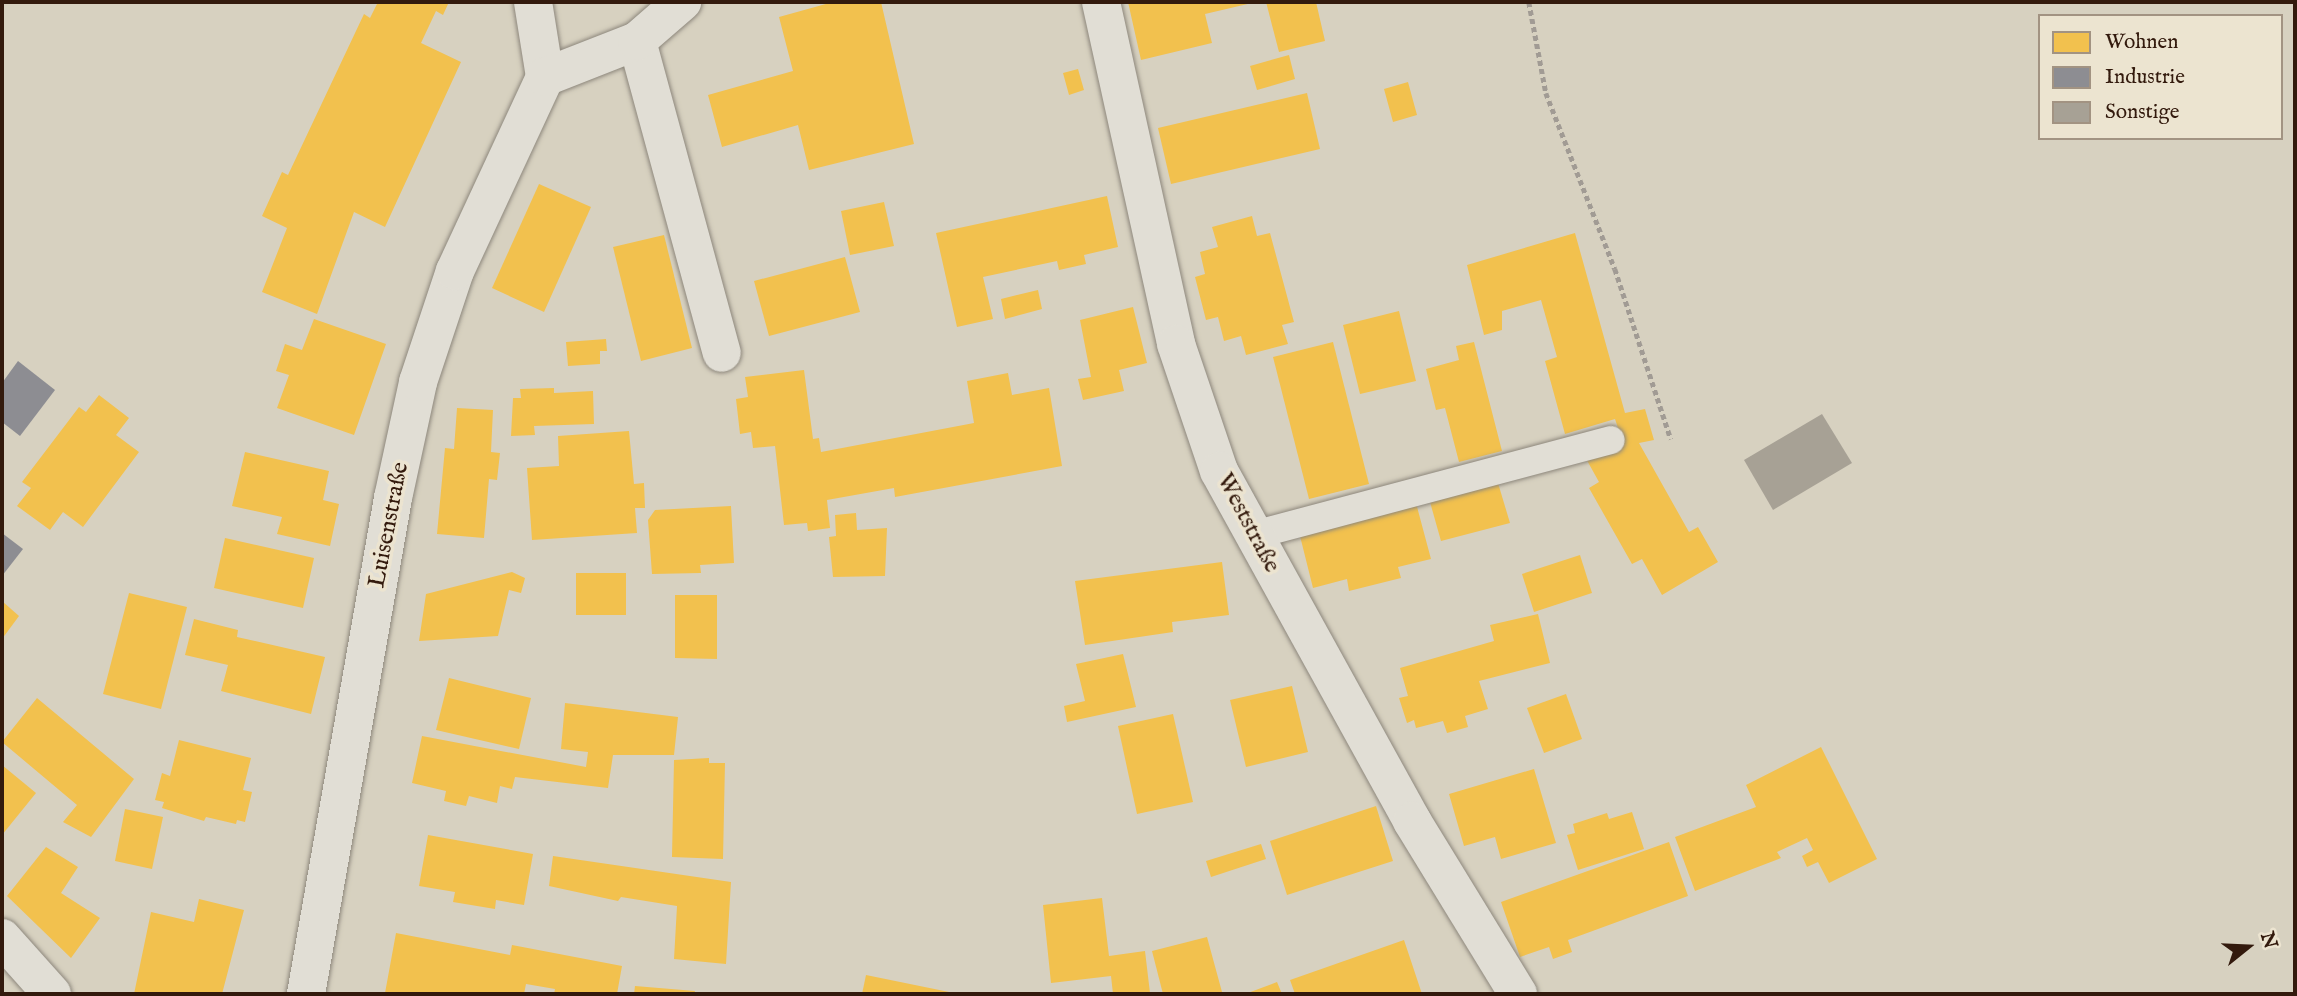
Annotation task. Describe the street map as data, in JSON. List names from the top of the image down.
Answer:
{
  "streets": {
    "street": ["Weststraße", "Luisenstraße"]
  },
  "legend": ["Wohnen", "Industrie", "Sonstige"],
  "north": "right"
}
